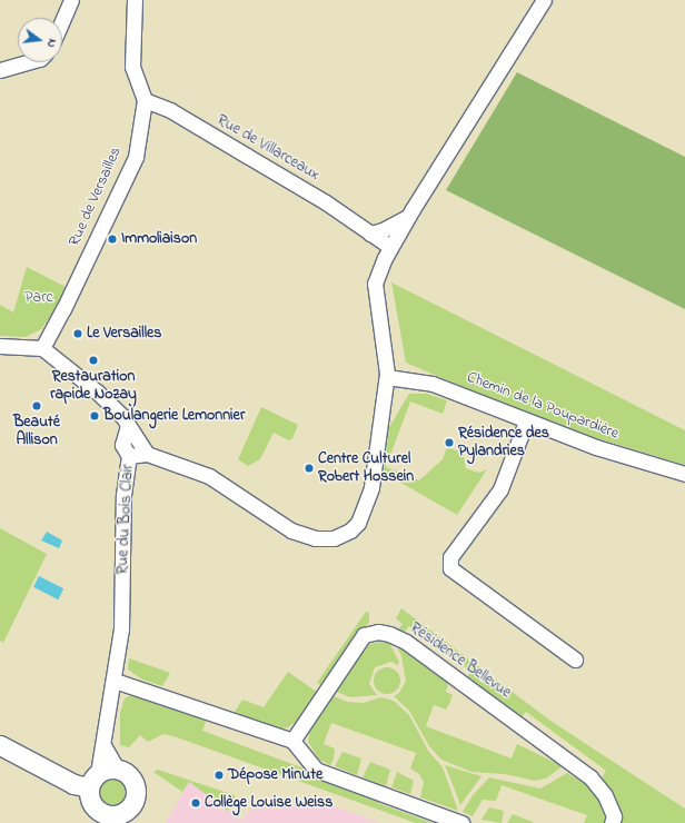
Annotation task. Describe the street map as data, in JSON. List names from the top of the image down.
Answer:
{
  "streets": {
    "street": [
      "Rue de Villarceaux",
      "Rue de Versailles",
      "Chemin de la Poupardière",
      "Rue du Bois Clair",
      "Résidence Bellevue"
    ]
  },
  "crossings": [
    ["Rue de Villarceaux", "Rue de Versailles"]
  ],
  "parks": ["Parc"],
  "places": [
    "Immoliaison",
    "Le Versailles",
    "Restauration rapide Nozay",
    "Beauté Allison",
    "Boulangerie Lemonnier",
    "Résidence des Pylandries",
    "Centre Culturel Robert Hossein",
    "Dépose Minute",
    "Collège Louise Weiss"
  ],
  "north": "right"
}
